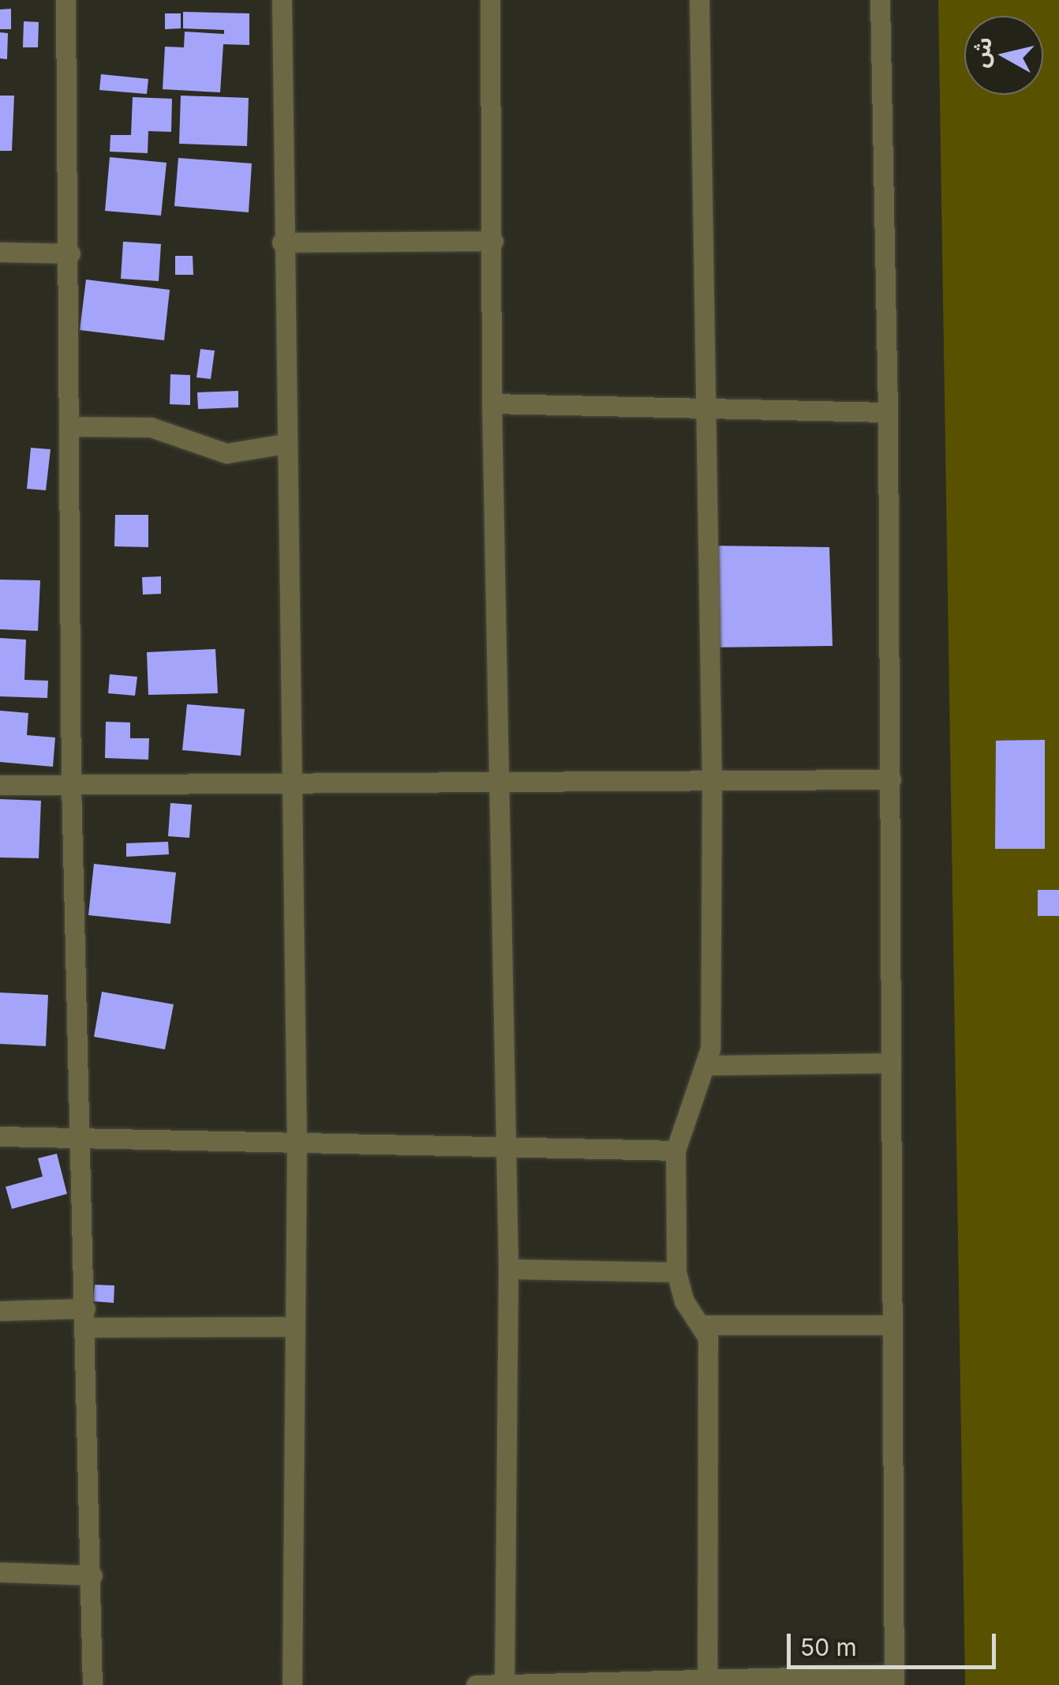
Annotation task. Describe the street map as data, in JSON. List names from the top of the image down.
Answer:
{
  "scale_bar": "50 m",
  "north": "left"
}
